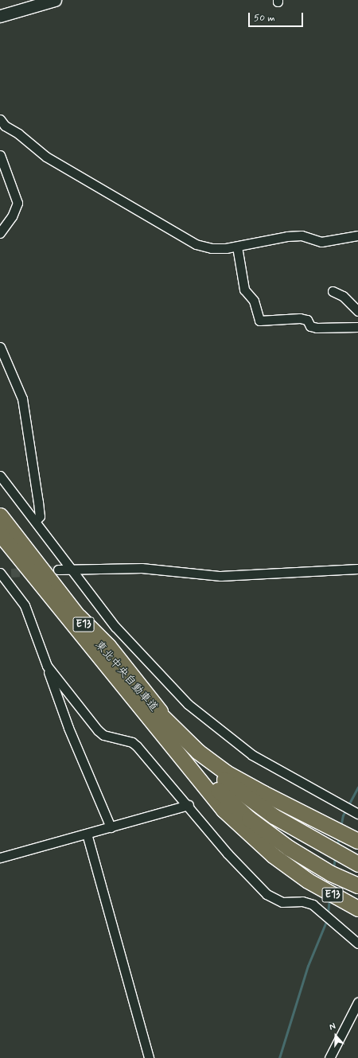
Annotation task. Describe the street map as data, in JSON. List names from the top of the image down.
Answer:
{
  "streets": {
    "highway": ["E13", "東北中央自動車道"]
  },
  "crossings": [
    ["E13", "東北中央自動車道"]
  ],
  "scale_bar": "50 m",
  "north": "top"
}
